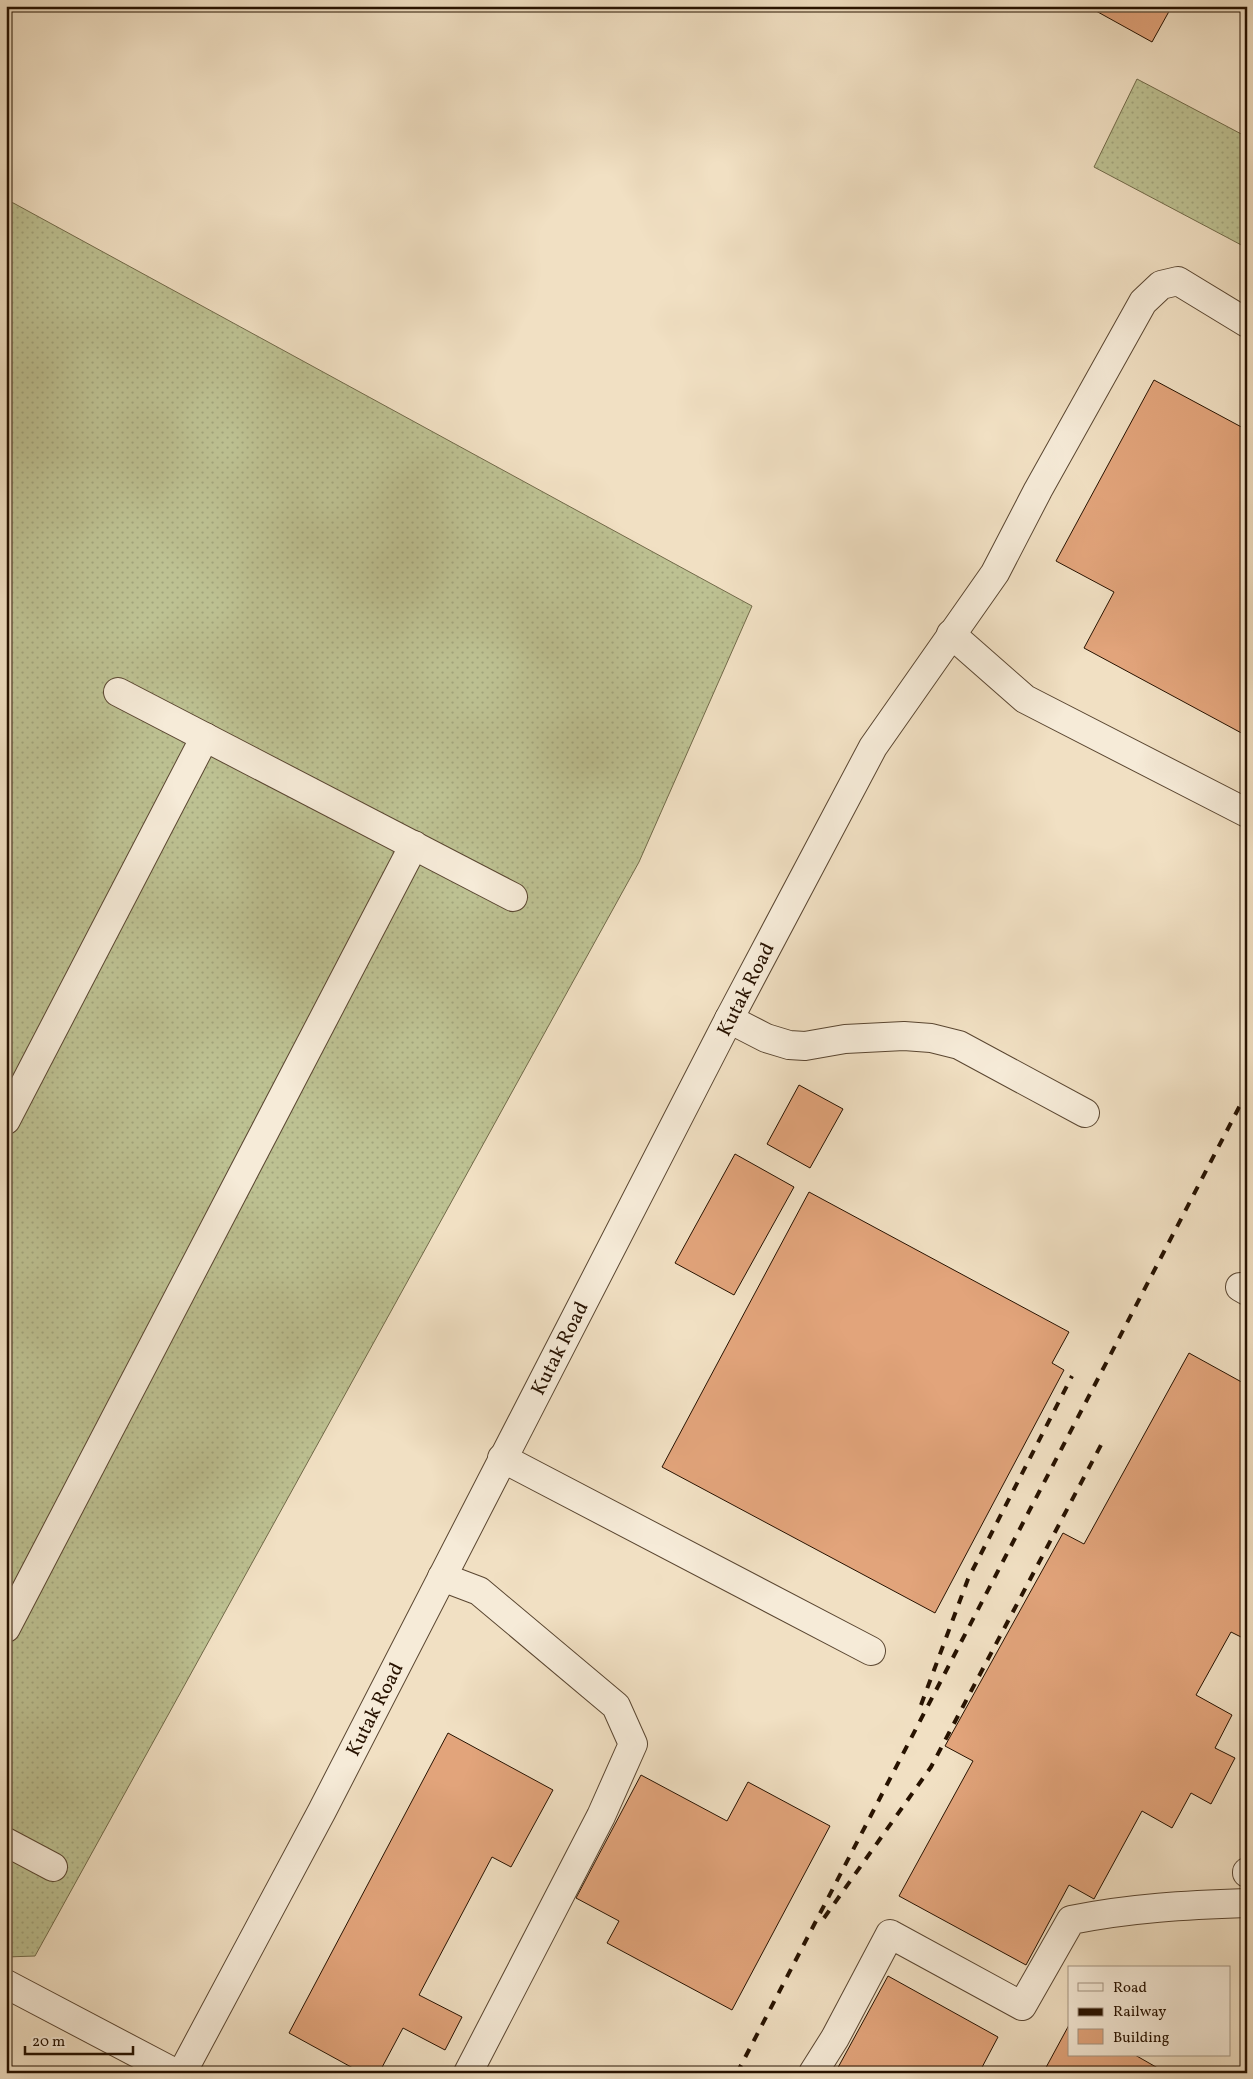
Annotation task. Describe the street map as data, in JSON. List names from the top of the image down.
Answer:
{
  "streets": {
    "street": ["Kutak Road"]
  },
  "legend": ["Road", "Railway", "Building"],
  "scale_bar": "20 m"
}
